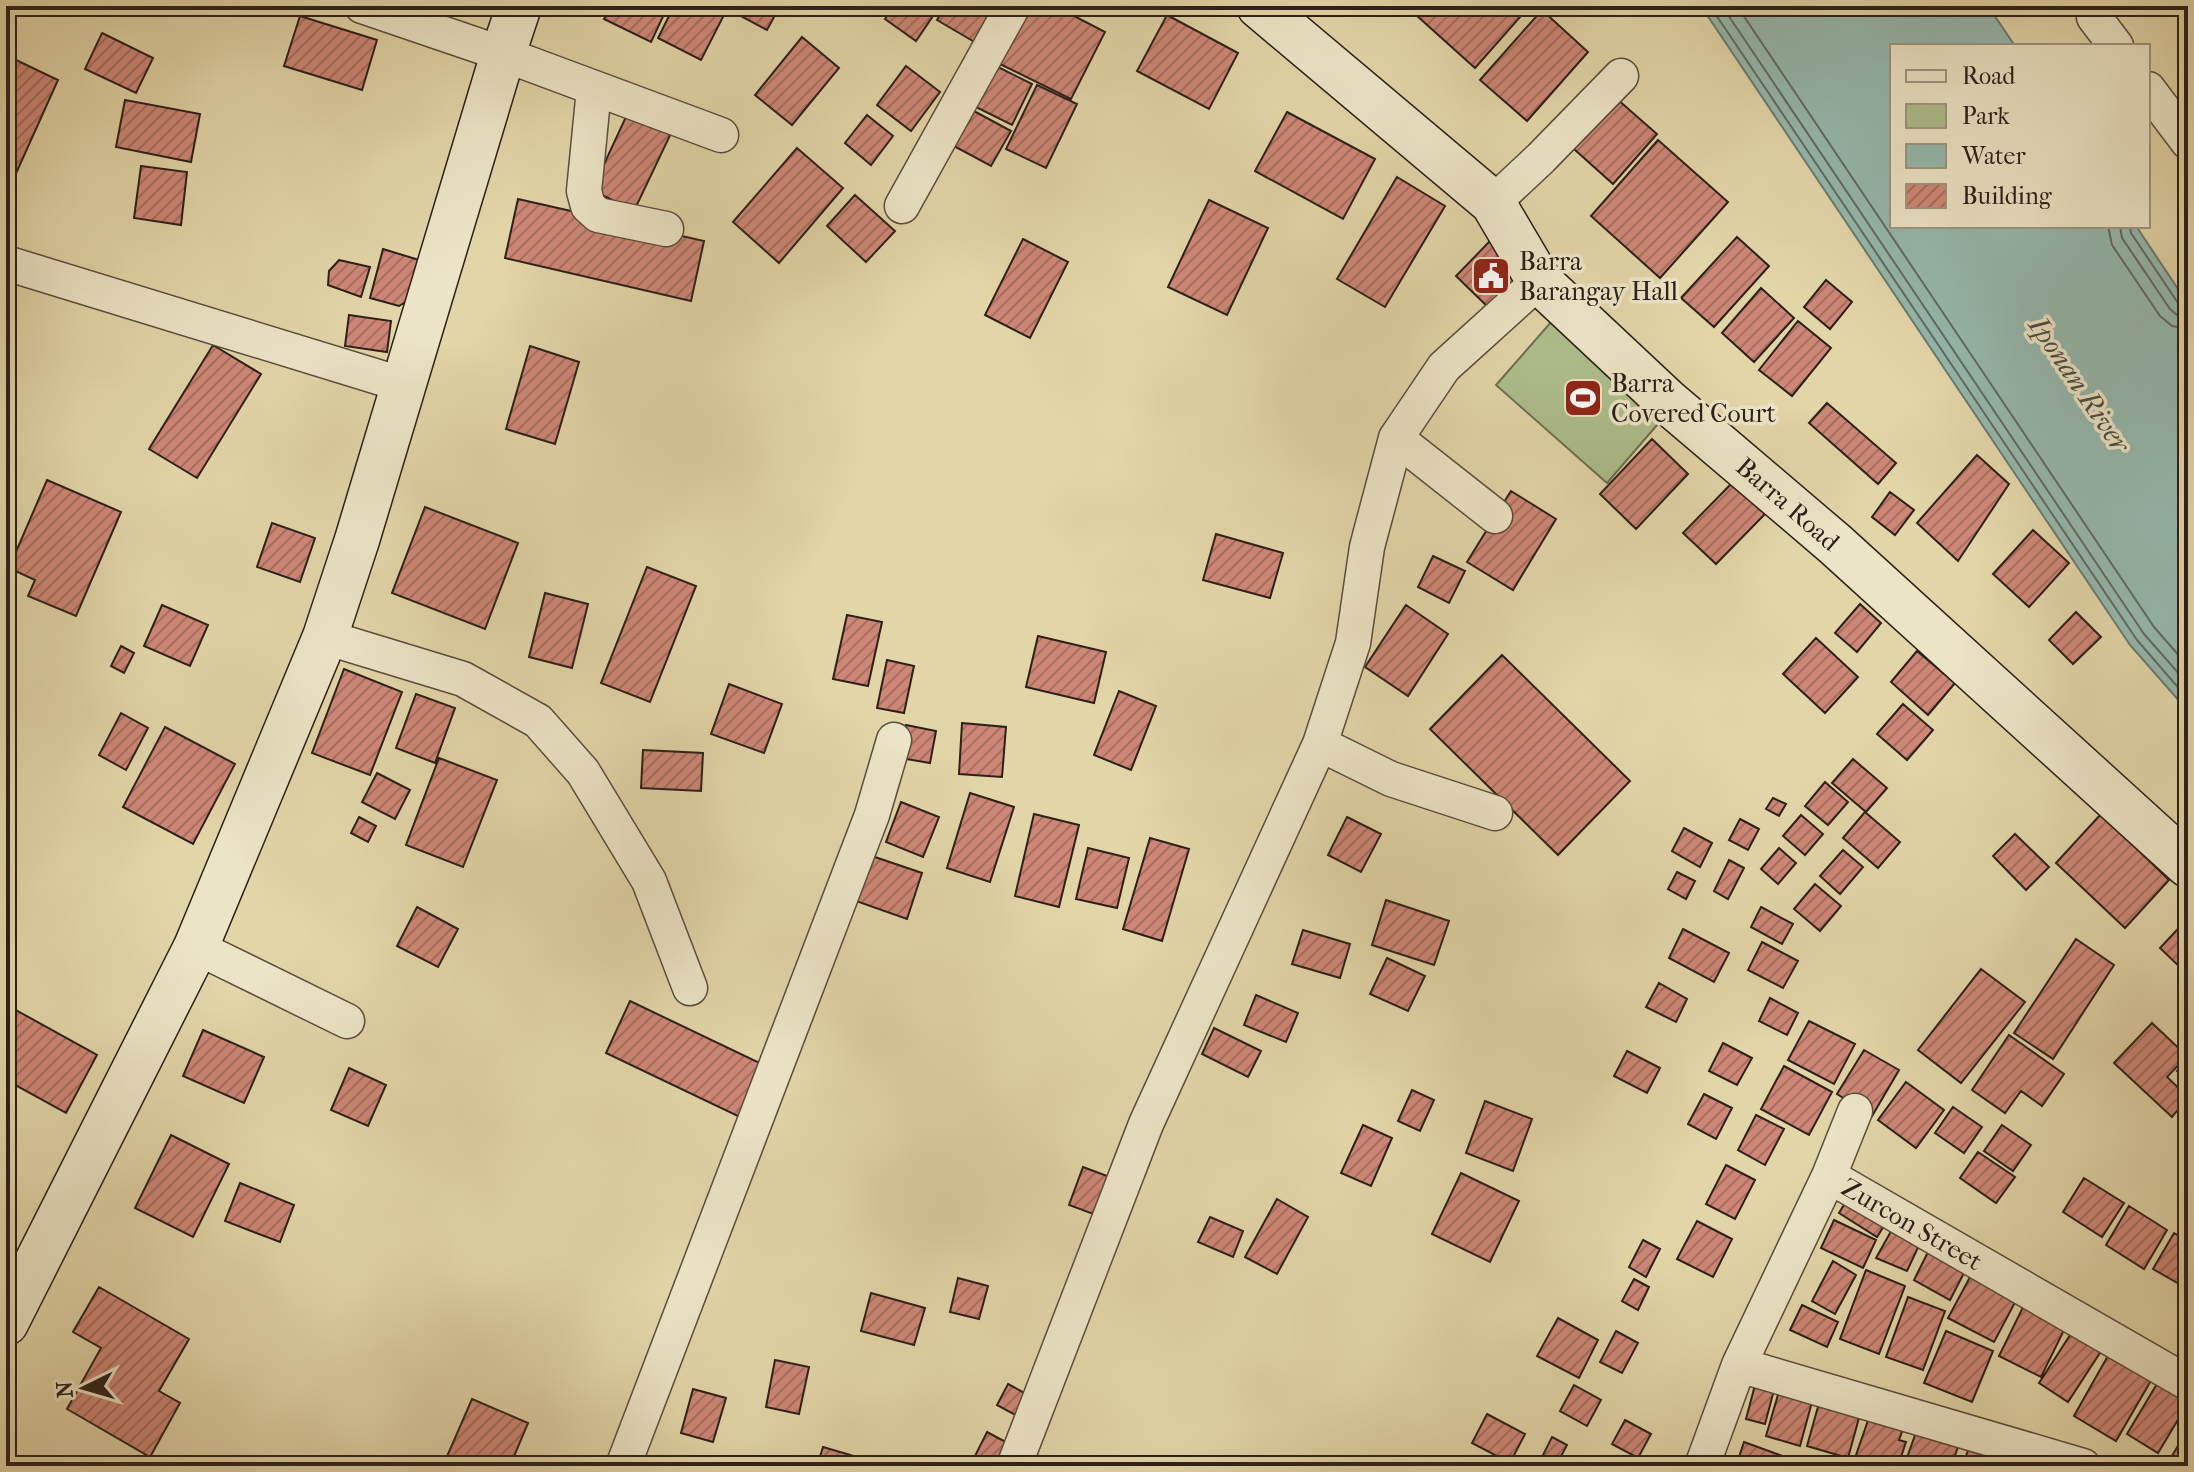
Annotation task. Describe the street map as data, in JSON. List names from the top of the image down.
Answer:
{
  "streets": {
    "street": ["Barra Road", "Zurcon Street"]
  },
  "water": ["Iponan River"],
  "places": {
    "public building": ["Barra Barangay Hall"],
    "sports": ["Barra Covered Court"]
  },
  "legend": [
    "Road",
    "Park",
    "Water",
    "Building"
  ],
  "north": "left"
}
